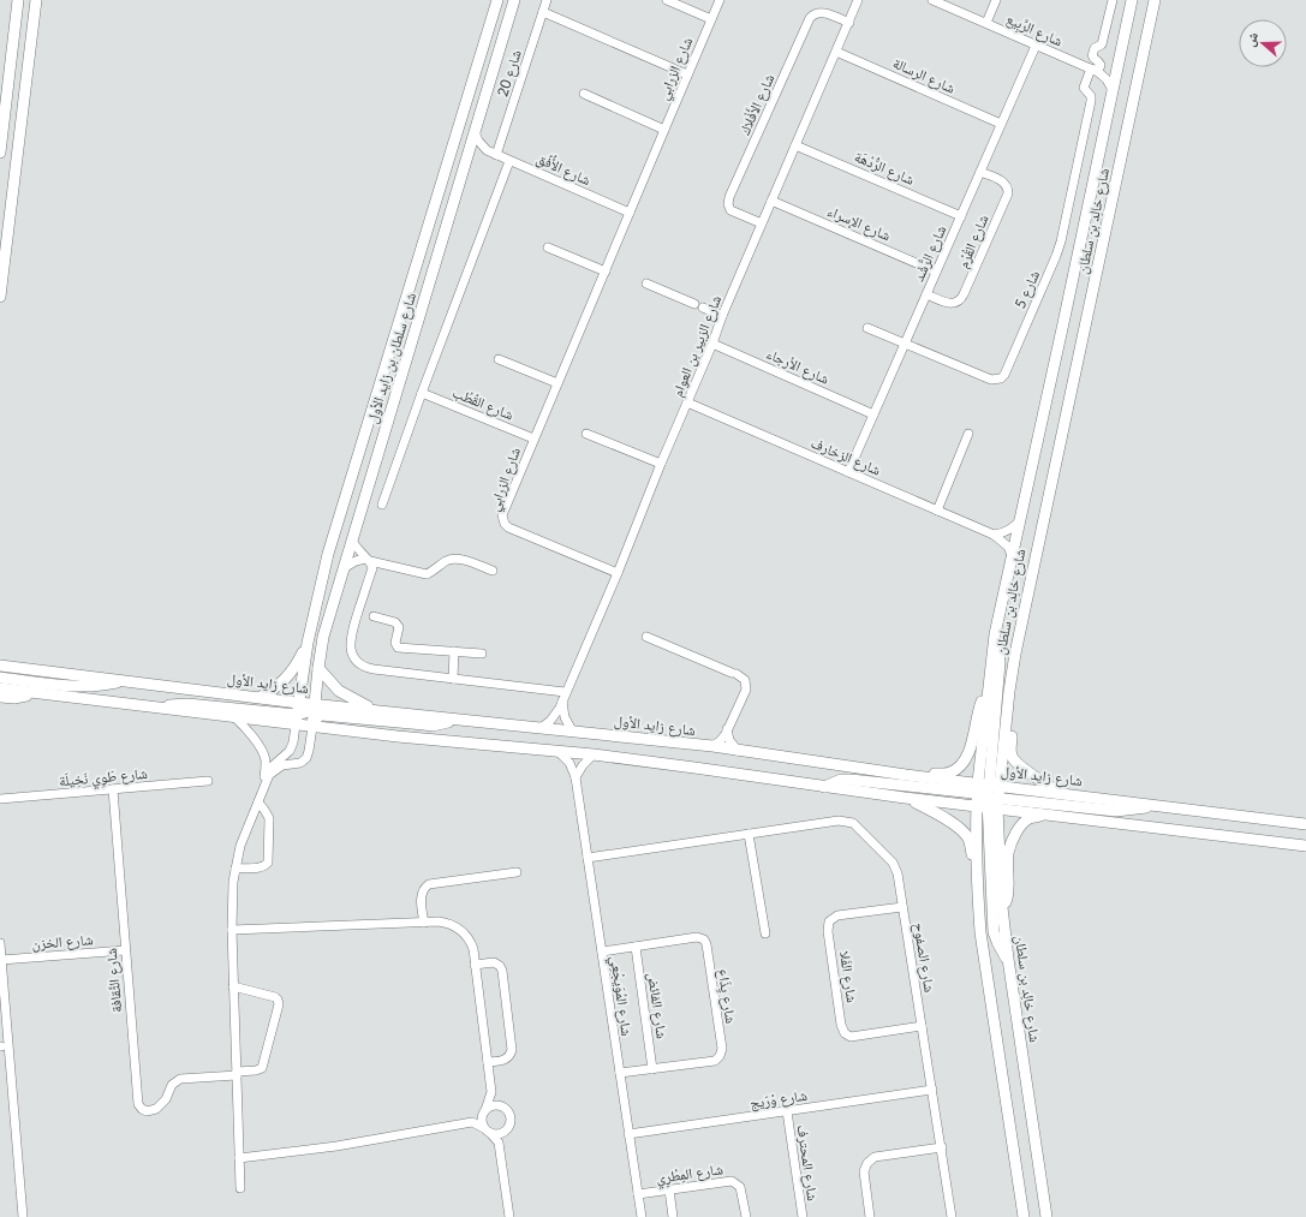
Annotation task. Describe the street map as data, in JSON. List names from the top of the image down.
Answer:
{
  "streets": {
    "main road": ["شارع خالِد بن سلطان", "شارع سلطان بن زايد الأول", "شارع زايد الأول"],
    "street": [
      "شارع الرَّبِيع",
      "شارع الزرابي",
      "شارع 20",
      "شارع الرسالة",
      "شارع الأَفْلاك",
      "شارع الرُّدْهَة",
      "شارع الأُفُق",
      "شارع الإسراء",
      "شارع القُرْم",
      "شارع الرُّشْد",
      "شارع 5",
      "شارع الزبير بن العوام",
      "شارع الأرجاء",
      "شارع القُطُب",
      "شارع الزخارف",
      "شارع طَوِي نَخِيلَة",
      "شارع الخزن",
      "شارع الصفوح",
      "شارع الفَلا",
      "شارع الثَّقافة",
      "شارع المُوَيجْعِي",
      "شارع يِذَاع",
      "شارع الفائض",
      "شارع وْرَيج",
      "شارع المحترف",
      "شارع المِطْرِي"
    ]
  },
  "crossings": [
    ["شارع الرَّبِيع", "شارع خالِد بن سلطان"],
    ["شارع الرَّبِيع", "شارع الرُّشْد"],
    ["شارع الرَّبِيع", "شارع 5"],
    ["شارع الزرابي", "شارع الأُفُق"],
    ["شارع الزرابي", "شارع الزبير بن العوام"],
    ["شارع الزرابي", "شارع القُطُب"],
    ["شارع 20", "شارع الأُفُق"],
    ["شارع الرسالة", "شارع الرُّشْد"],
    ["شارع الرسالة", "شارع الزبير بن العوام"],
    ["شارع الأَفْلاك", "شارع الزبير بن العوام"],
    ["شارع الرُّدْهَة", "شارع الرُّشْد"],
    ["شارع الرُّدْهَة", "شارع الزبير بن العوام"],
    ["شارع الأُفُق", "شارع سلطان بن زايد الأول"],
    ["شارع خالِد بن سلطان", "شارع الزخارف"],
    ["شارع خالِد بن سلطان", "شارع زايد الأول"],
    ["شارع الإسراء", "شارع الرُّشْد"],
    ["شارع الإسراء", "شارع الزبير بن العوام"],
    ["شارع القُرْم", "شارع الرُّشْد"],
    ["شارع الرُّشْد", "شارع 5"],
    ["شارع الرُّشْد", "شارع الأرجاء"],
    ["شارع الرُّشْد", "شارع الزخارف"],
    ["شارع الزبير بن العوام", "شارع الأرجاء"],
    ["شارع الزبير بن العوام", "شارع الزخارف"],
    ["شارع الزبير بن العوام", "شارع زايد الأول"],
    ["شارع سلطان بن زايد الأول", "شارع زايد الأول"],
    ["شارع طَوِي نَخِيلَة", "شارع الثَّقافة"],
    ["شارع الخزن", "شارع الثَّقافة"],
    ["شارع الصفوح", "شارع الفَلا"],
    ["شارع الصفوح", "شارع المُوَيجْعِي"],
    ["شارع الصفوح", "شارع وْرَيج"],
    ["شارع المُوَيجْعِي", "شارع يِذَاع"],
    ["شارع المُوَيجْعِي", "شارع وْرَيج"],
    ["شارع المُوَيجْعِي", "شارع المِطْرِي"],
    ["شارع يِذَاع", "شارع الفائض"],
    ["شارع وْرَيج", "شارع المحترف"]
  ],
  "north": "left"
}
